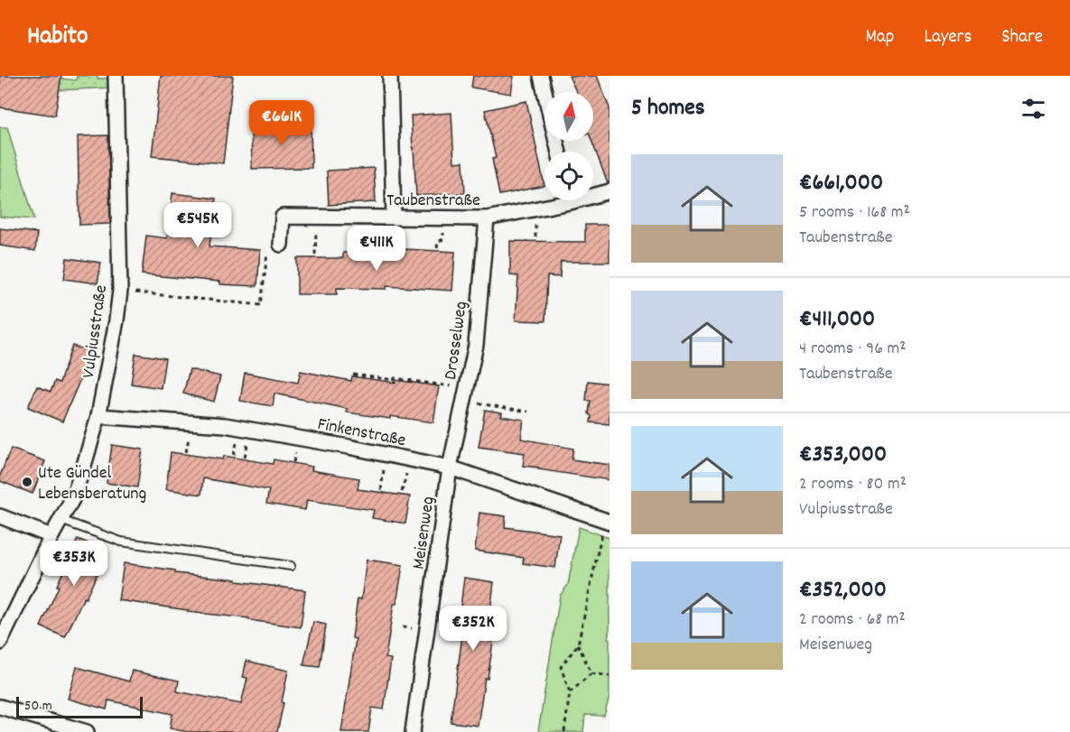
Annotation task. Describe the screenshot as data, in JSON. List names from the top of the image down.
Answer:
{
  "streets": {
    "street": [
      "Taubenstraße",
      "Vulpiusstraße",
      "Drosselweg",
      "Finkenstraße",
      "Meisenweg"
    ]
  },
  "crossings": [
    ["Taubenstraße", "Drosselweg"],
    ["Vulpiusstraße", "Finkenstraße"],
    ["Drosselweg", "Finkenstraße"],
    ["Drosselweg", "Meisenweg"],
    ["Finkenstraße", "Meisenweg"]
  ],
  "places": ["Ute Gündel Lebensberatung"],
  "scale_bar": "50 m",
  "north": "top",
  "page": {
    "header": "Habito",
    "nav": ["Map", "Layers", "Share"],
    "heading": "5 homes",
    "price": [
      "€661K",
      "€545K",
      "€411K",
      "€353K",
      "€352K"
    ],
    "list": [
      {
        "name": "€661,000",
        "note": "5 rooms · 168 m² · Taubenstraße"
      },
      {
        "name": "€411,000",
        "note": "4 rooms · 96 m² · Taubenstraße"
      },
      {
        "name": "€353,000",
        "note": "2 rooms · 80 m² · Vulpiusstraße"
      },
      {
        "name": "€352,000",
        "note": "2 rooms · 68 m² · Meisenweg"
      }
    ],
    "scale": "50 m"
  }
}
